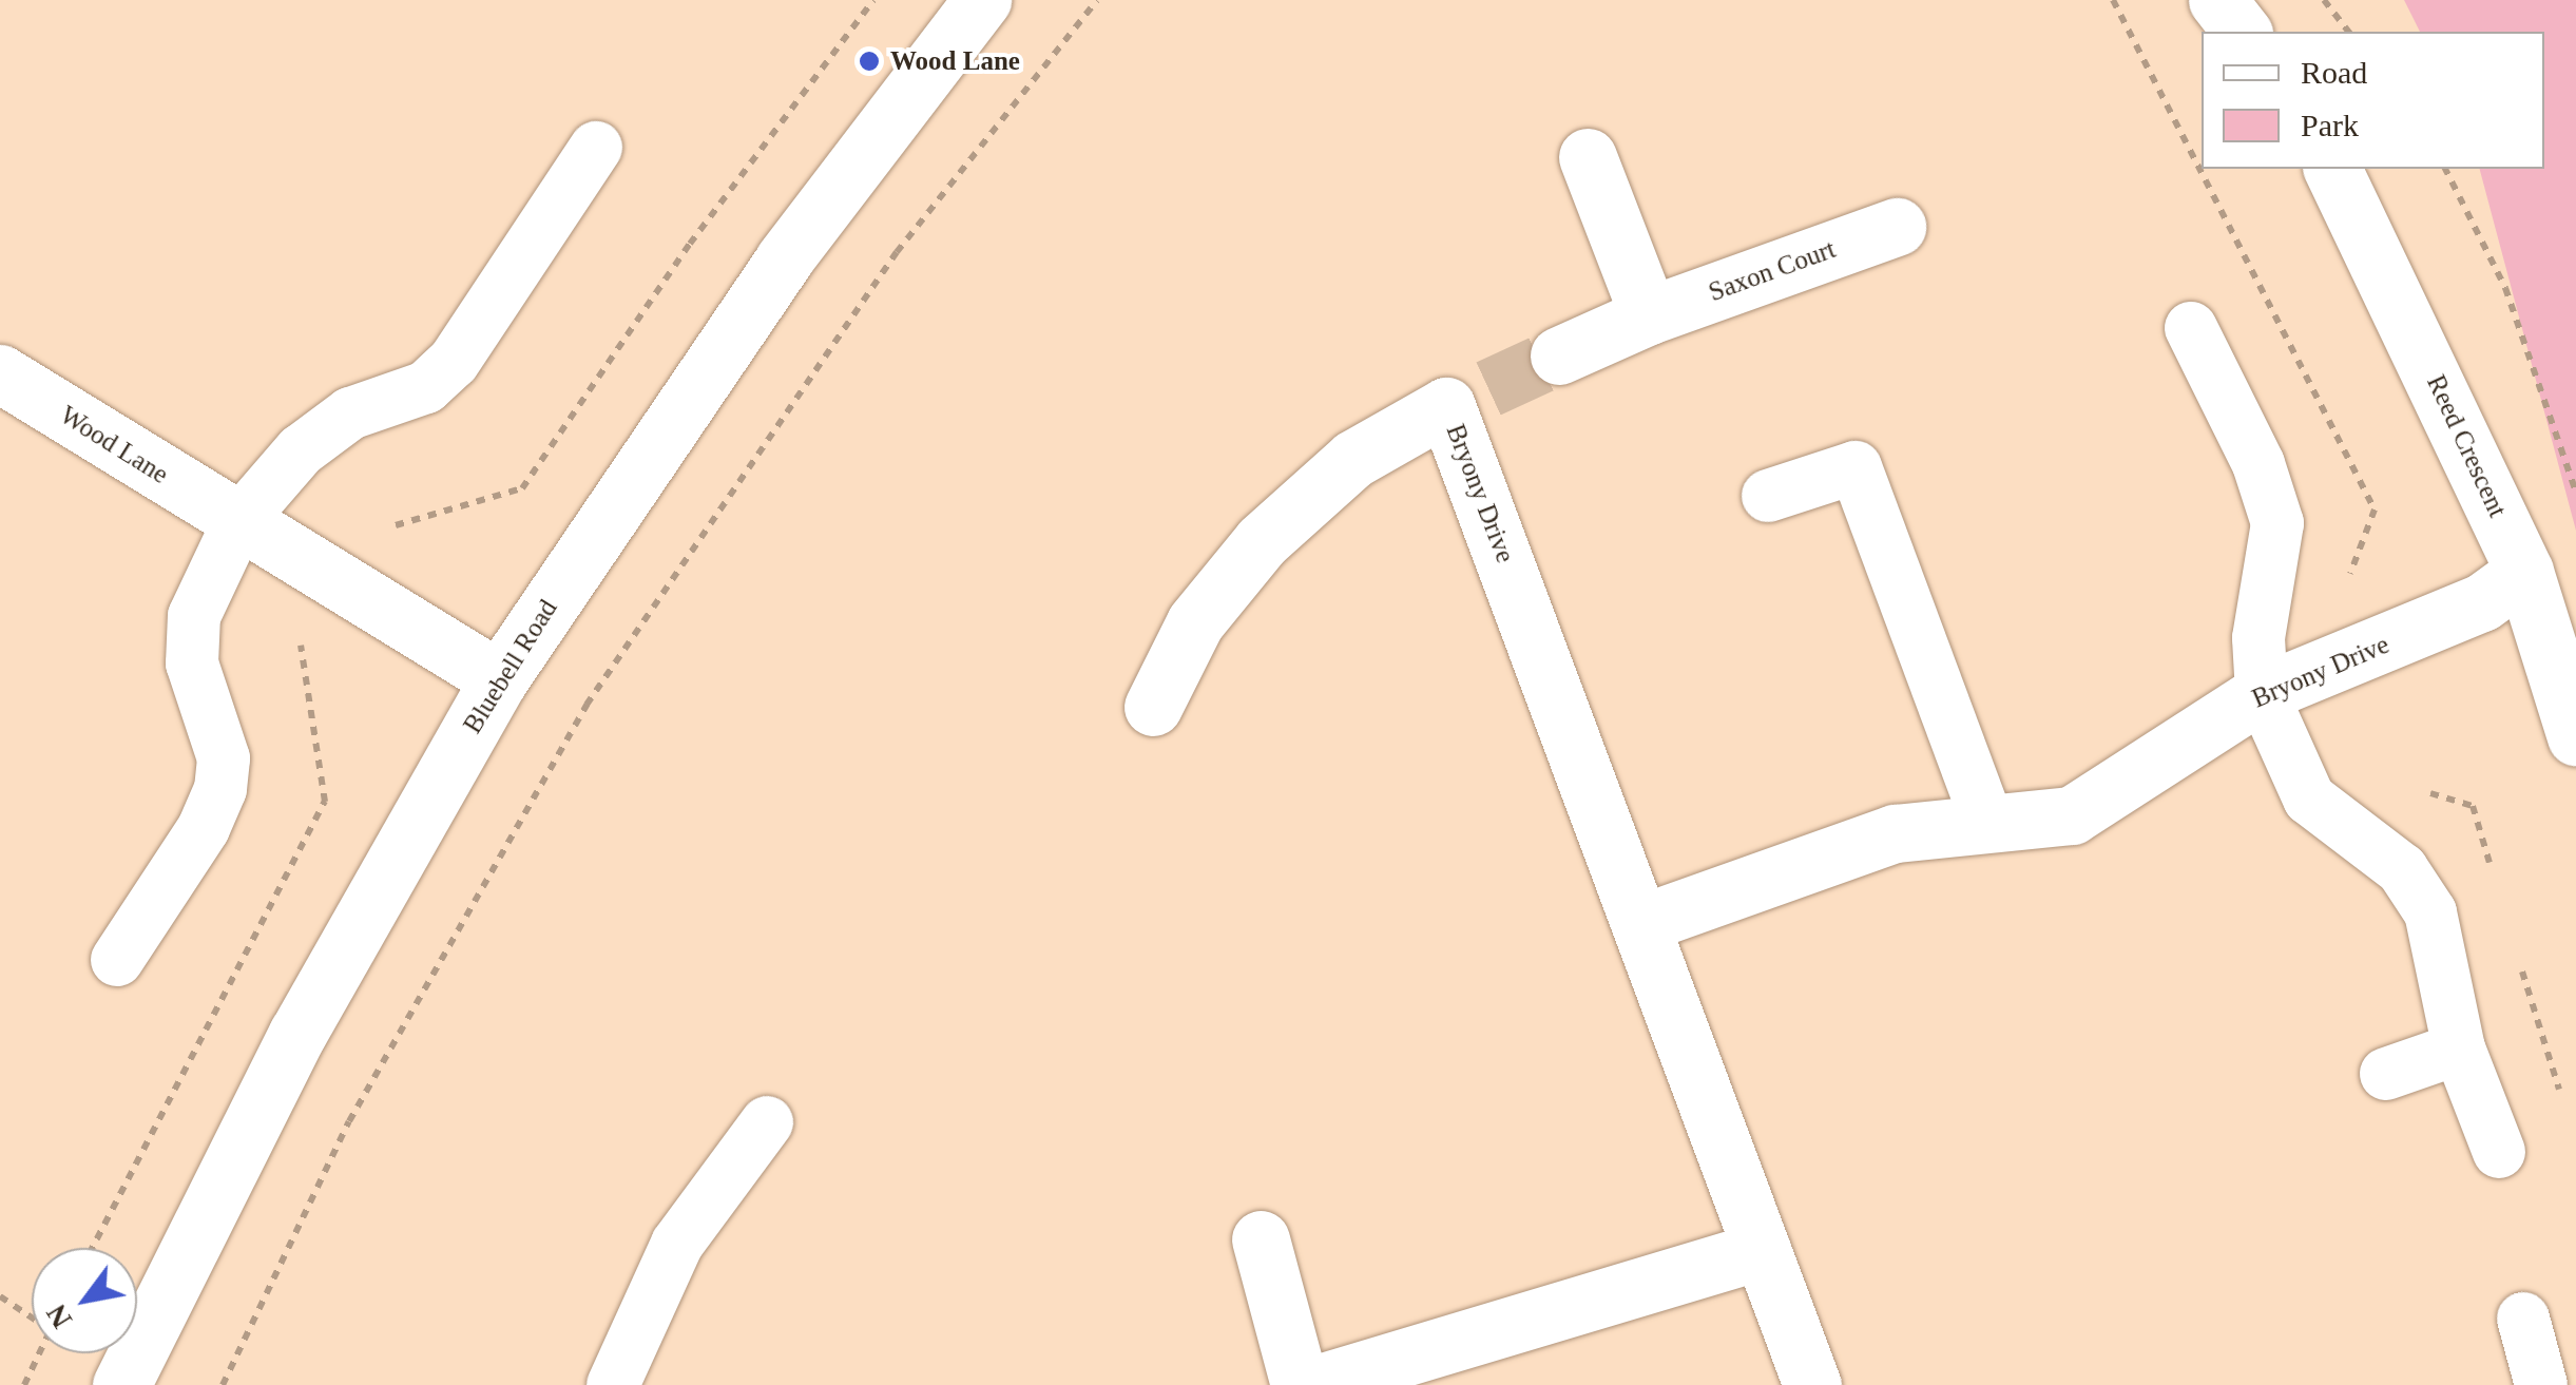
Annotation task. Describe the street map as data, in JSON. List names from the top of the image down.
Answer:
{
  "streets": {
    "street": [
      "Saxon Court",
      "Wood Lane",
      "Reed Crescent",
      "Bryony Drive",
      "Bluebell Road"
    ]
  },
  "crossings": [
    ["Wood Lane", "Bluebell Road"],
    ["Reed Crescent", "Bryony Drive"]
  ],
  "places": ["Wood Lane"],
  "legend": ["Road", "Park"],
  "north": "bottom left"
}
